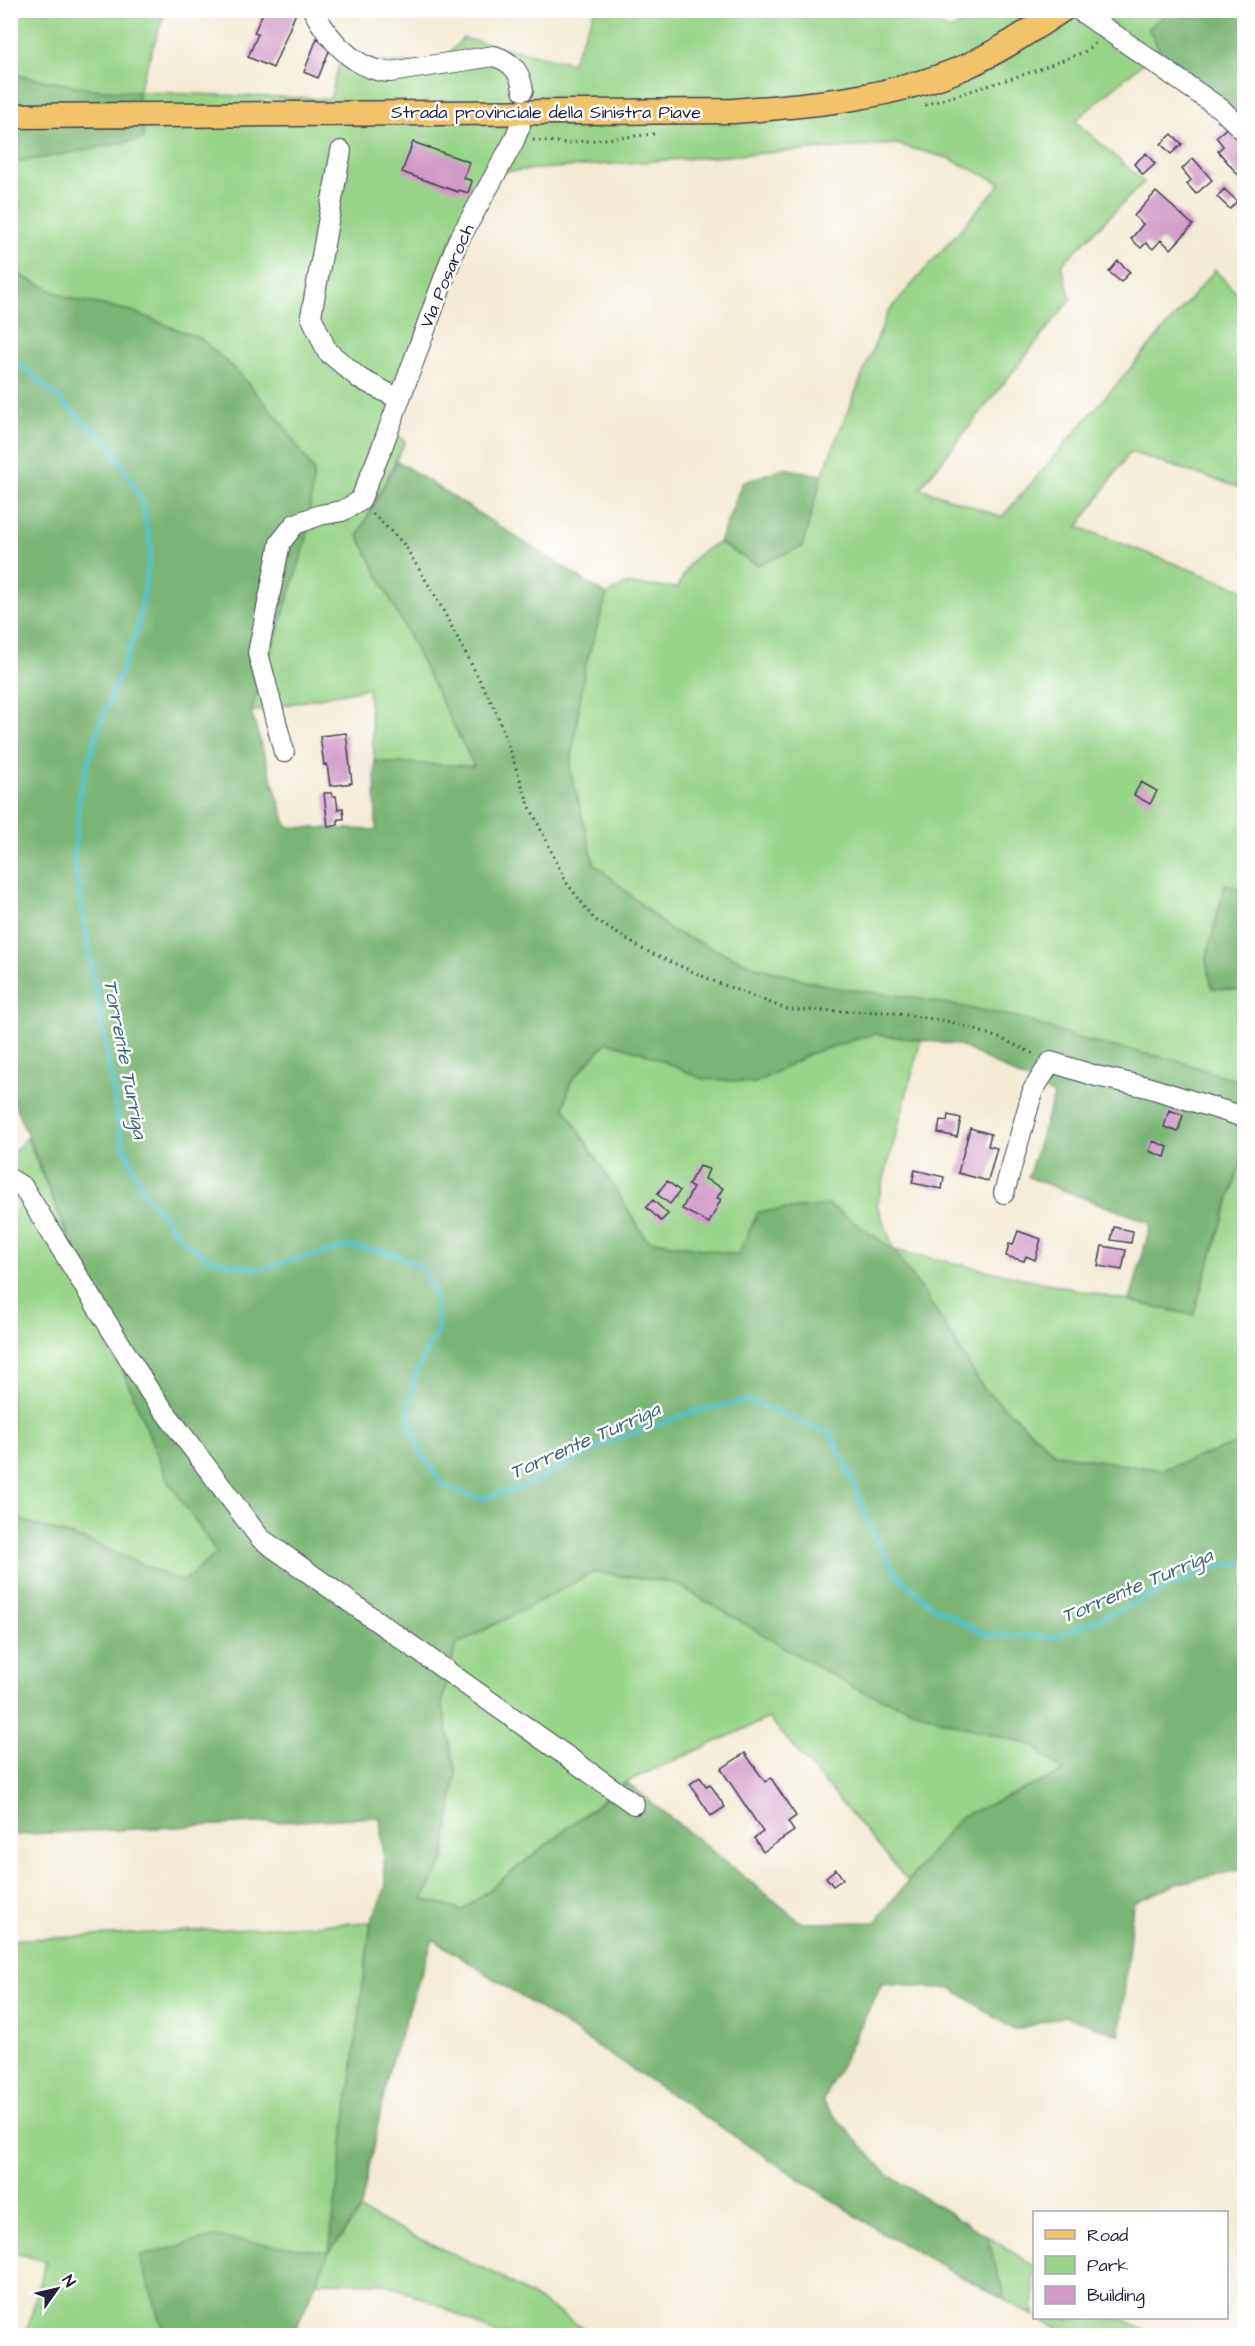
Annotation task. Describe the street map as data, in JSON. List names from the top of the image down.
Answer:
{
  "streets": {
    "main road": ["Strada provinciale della Sinistra Piave"],
    "street": ["Via Posaroch"]
  },
  "water": ["Torrente Turriga"],
  "legend": ["Road", "Park", "Building"],
  "north": "top right"
}
